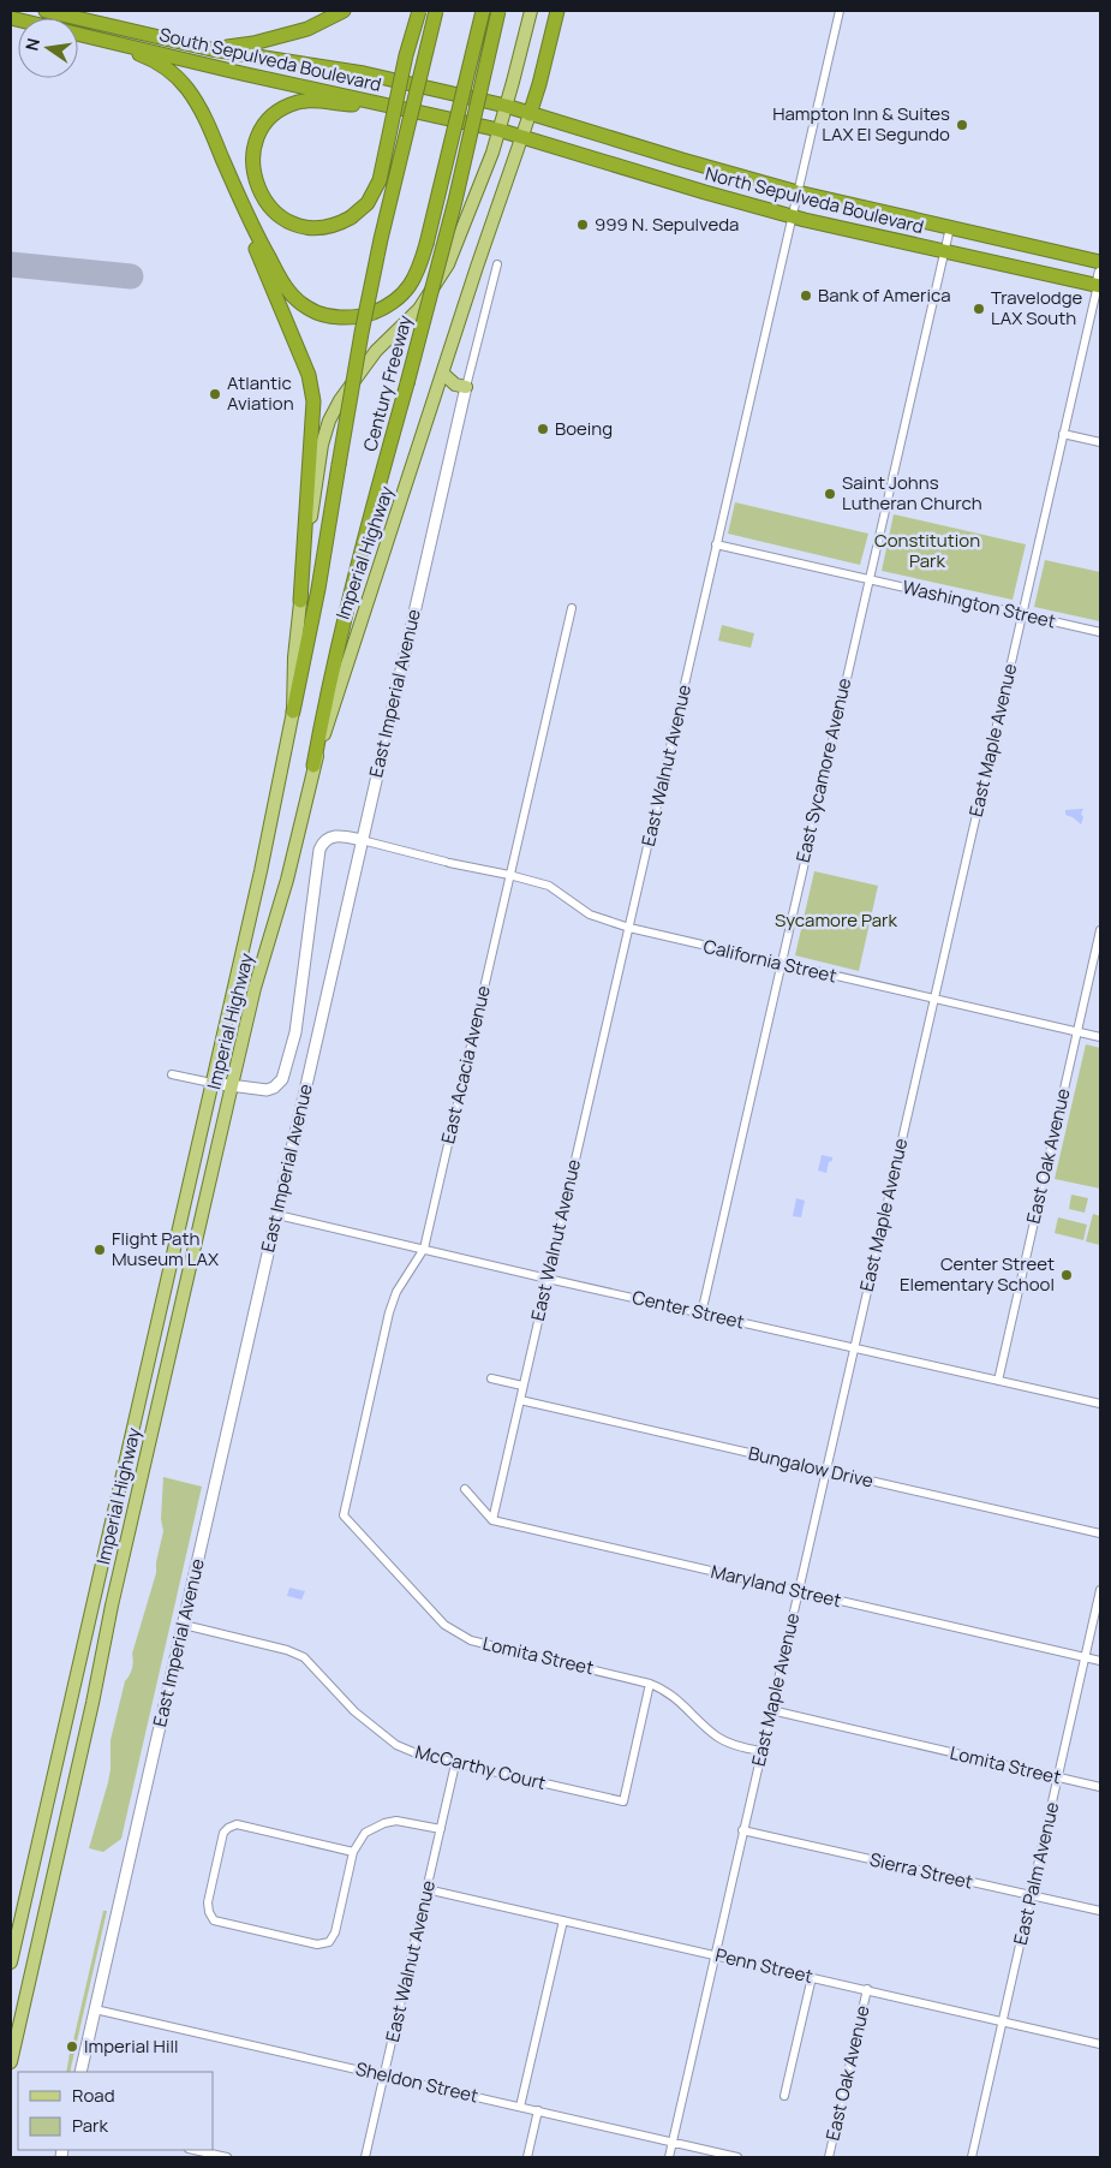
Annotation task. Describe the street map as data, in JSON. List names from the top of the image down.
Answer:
{
  "streets": {
    "highway": [
      "South Sepulveda Boulevard",
      "North Sepulveda Boulevard",
      "Century Freeway",
      "Imperial Highway"
    ],
    "street": [
      "Washington Street",
      "East Imperial Avenue",
      "East Maple Avenue",
      "East Walnut Avenue",
      "East Sycamore Avenue",
      "California Street",
      "East Acacia Avenue",
      "East Oak Avenue",
      "Center Street",
      "Bungalow Drive",
      "Maryland Street",
      "Lomita Street",
      "McCarthy Court",
      "Sierra Street",
      "East Palm Avenue",
      "Penn Street",
      "Sheldon Street"
    ]
  },
  "crossings": [
    ["South Sepulveda Boulevard", "North Sepulveda Boulevard"],
    ["South Sepulveda Boulevard", "Imperial Highway"],
    ["North Sepulveda Boulevard", "Imperial Highway"],
    ["North Sepulveda Boulevard", "East Maple Avenue"],
    ["North Sepulveda Boulevard", "East Walnut Avenue"],
    ["North Sepulveda Boulevard", "East Sycamore Avenue"],
    ["Century Freeway", "Imperial Highway"],
    ["Imperial Highway", "California Street"],
    ["Washington Street", "East Maple Avenue"],
    ["Washington Street", "East Walnut Avenue"],
    ["Washington Street", "East Sycamore Avenue"],
    ["East Imperial Avenue", "California Street"],
    ["East Imperial Avenue", "Center Street"],
    ["East Imperial Avenue", "McCarthy Court"],
    ["East Imperial Avenue", "Sheldon Street"],
    ["East Maple Avenue", "California Street"],
    ["East Maple Avenue", "Center Street"],
    ["East Maple Avenue", "Bungalow Drive"],
    ["East Maple Avenue", "Maryland Street"],
    ["East Maple Avenue", "Lomita Street"],
    ["East Maple Avenue", "Sierra Street"],
    ["East Maple Avenue", "Penn Street"],
    ["East Maple Avenue", "Sheldon Street"],
    ["East Walnut Avenue", "California Street"],
    ["East Walnut Avenue", "Center Street"],
    ["East Walnut Avenue", "Bungalow Drive"],
    ["East Walnut Avenue", "Maryland Street"],
    ["East Walnut Avenue", "McCarthy Court"],
    ["East Walnut Avenue", "Penn Street"],
    ["East Walnut Avenue", "Sheldon Street"],
    ["East Sycamore Avenue", "California Street"],
    ["East Sycamore Avenue", "Center Street"],
    ["California Street", "East Acacia Avenue"],
    ["California Street", "East Oak Avenue"],
    ["East Acacia Avenue", "Center Street"],
    ["East Acacia Avenue", "Lomita Street"],
    ["East Oak Avenue", "Center Street"],
    ["East Oak Avenue", "Penn Street"],
    ["Maryland Street", "East Palm Avenue"],
    ["Lomita Street", "McCarthy Court"],
    ["Lomita Street", "East Palm Avenue"],
    ["Sierra Street", "East Palm Avenue"],
    ["East Palm Avenue", "Penn Street"]
  ],
  "parks": ["Constitution Park", "Sycamore Park"],
  "places": [
    "Hampton Inn & Suites LAX El Segundo",
    "999 N. Sepulveda",
    "Bank of America",
    "Travelodge LAX South",
    "Atlantic Aviation",
    "Boeing",
    "Saint Johns Lutheran Church",
    "Flight Path Museum LAX",
    "Center Street Elementary School",
    "Imperial Hill"
  ],
  "legend": ["Road", "Park"],
  "north": "left"
}
